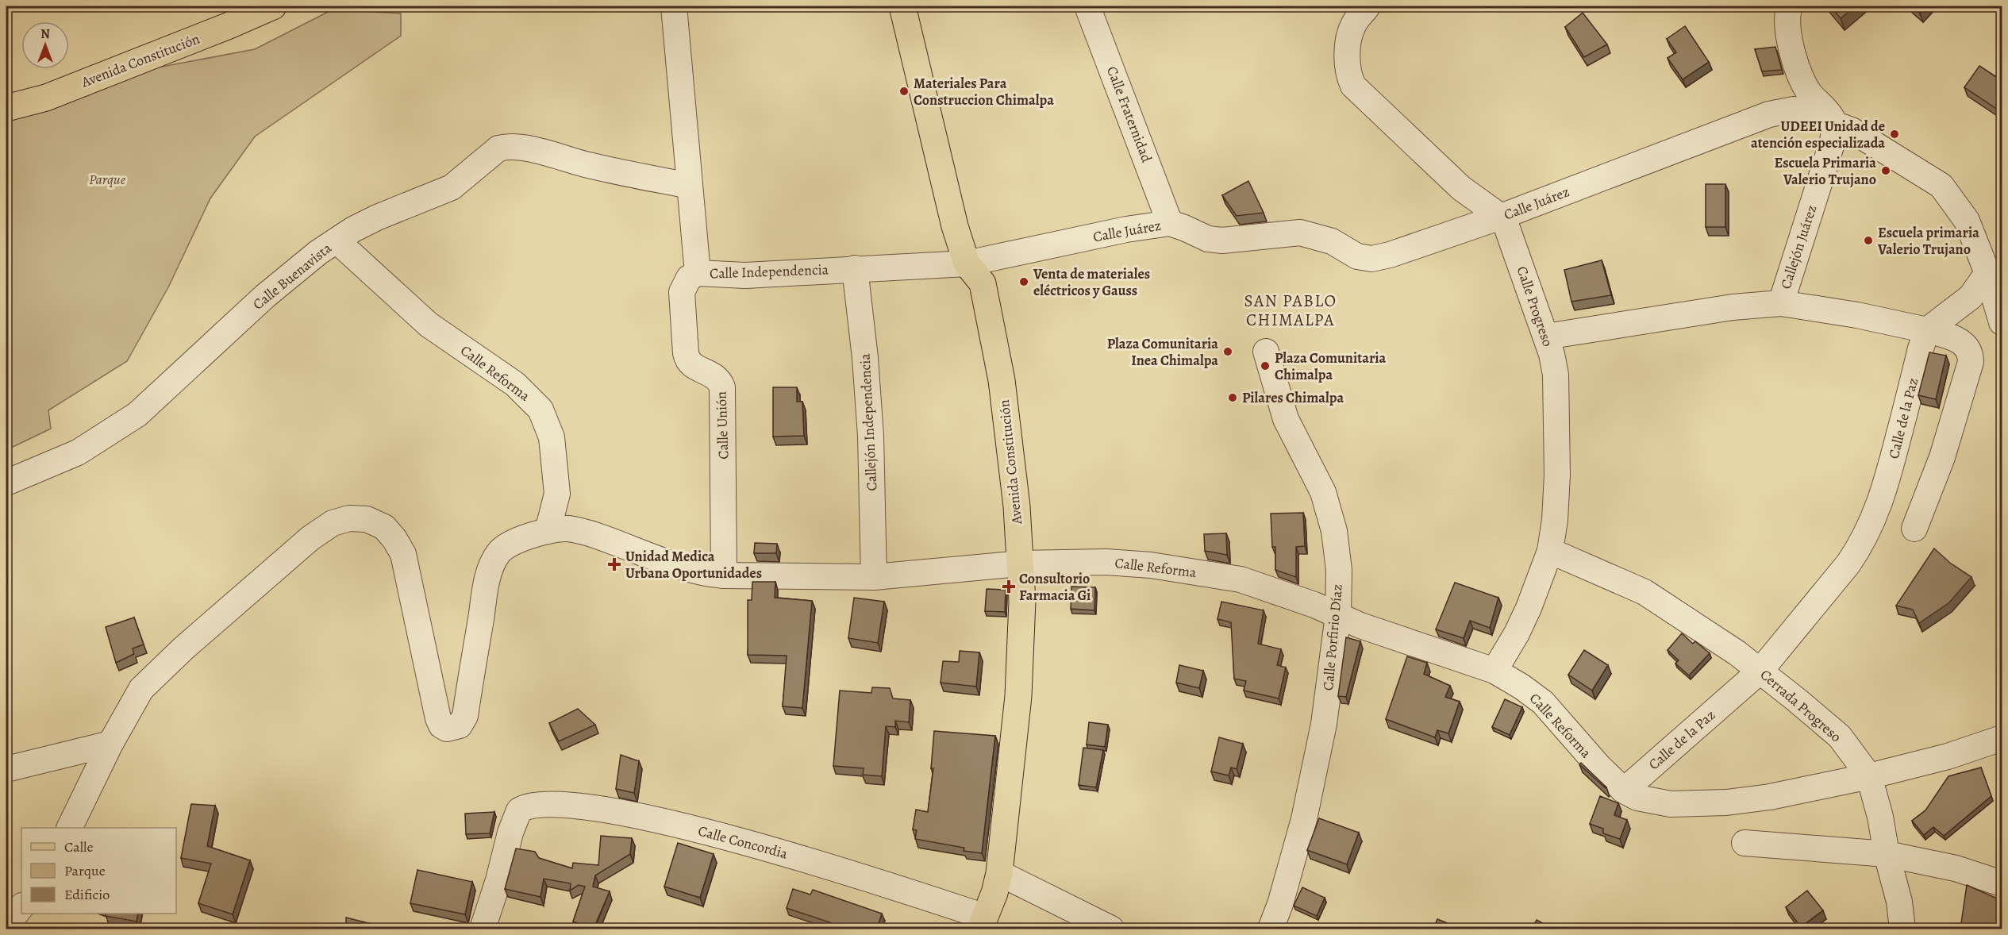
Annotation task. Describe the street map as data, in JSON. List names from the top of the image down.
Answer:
{
  "streets": {
    "main road": ["Avenida Constitución"],
    "street": [
      "Calle Fraternidad",
      "Calle Juárez",
      "Callejón Juárez",
      "Calle Independencia",
      "Calle Buenavista",
      "Calle Progreso",
      "Calle Reforma",
      "Calle de la Paz",
      "Callejón Independencia",
      "Calle Unión",
      "Calle Porfirio Díaz",
      "Cerrada Progreso",
      "Calle Concordia"
    ]
  },
  "crossings": [
    ["Avenida Constitución", "Calle Juárez"],
    ["Avenida Constitución", "Calle Independencia"],
    ["Avenida Constitución", "Calle Reforma"],
    ["Avenida Constitución", "Calle Concordia"],
    ["Calle Fraternidad", "Calle Juárez"],
    ["Calle Juárez", "Callejón Juárez"],
    ["Calle Juárez", "Calle Independencia"],
    ["Calle Juárez", "Calle Progreso"],
    ["Calle Independencia", "Calle Buenavista"],
    ["Calle Independencia", "Callejón Independencia"],
    ["Calle Independencia", "Calle Unión"],
    ["Calle Buenavista", "Calle Reforma"],
    ["Calle Progreso", "Calle Reforma"],
    ["Calle Progreso", "Cerrada Progreso"],
    ["Calle Reforma", "Calle de la Paz"],
    ["Calle Reforma", "Callejón Independencia"],
    ["Calle Reforma", "Calle Unión"],
    ["Calle Reforma", "Calle Porfirio Díaz"],
    ["Calle Reforma", "Cerrada Progreso"],
    ["Calle de la Paz", "Cerrada Progreso"]
  ],
  "districts": ["SAN PABLO CHIMALPA"],
  "parks": ["Parque"],
  "places": {
    "other": [
      "Materiales Para Construccion Chimalpa",
      "UDEEI Unidad de atención especializada",
      "Escuela Primaria Valerio Trujano",
      "Escuela primaria Valerio Trujano",
      "Venta de materiales eléctricos y Gauss",
      "Plaza Comunitaria Inea Chimalpa",
      "Plaza Comunitaria Chimalpa",
      "Pilares Chimalpa"
    ],
    "health": ["Unidad Medica Urbana Oportunidades", "Consultorio Farmacia Gi"]
  },
  "legend": ["Calle", "Parque", "Edificio"],
  "north": "top"
}
